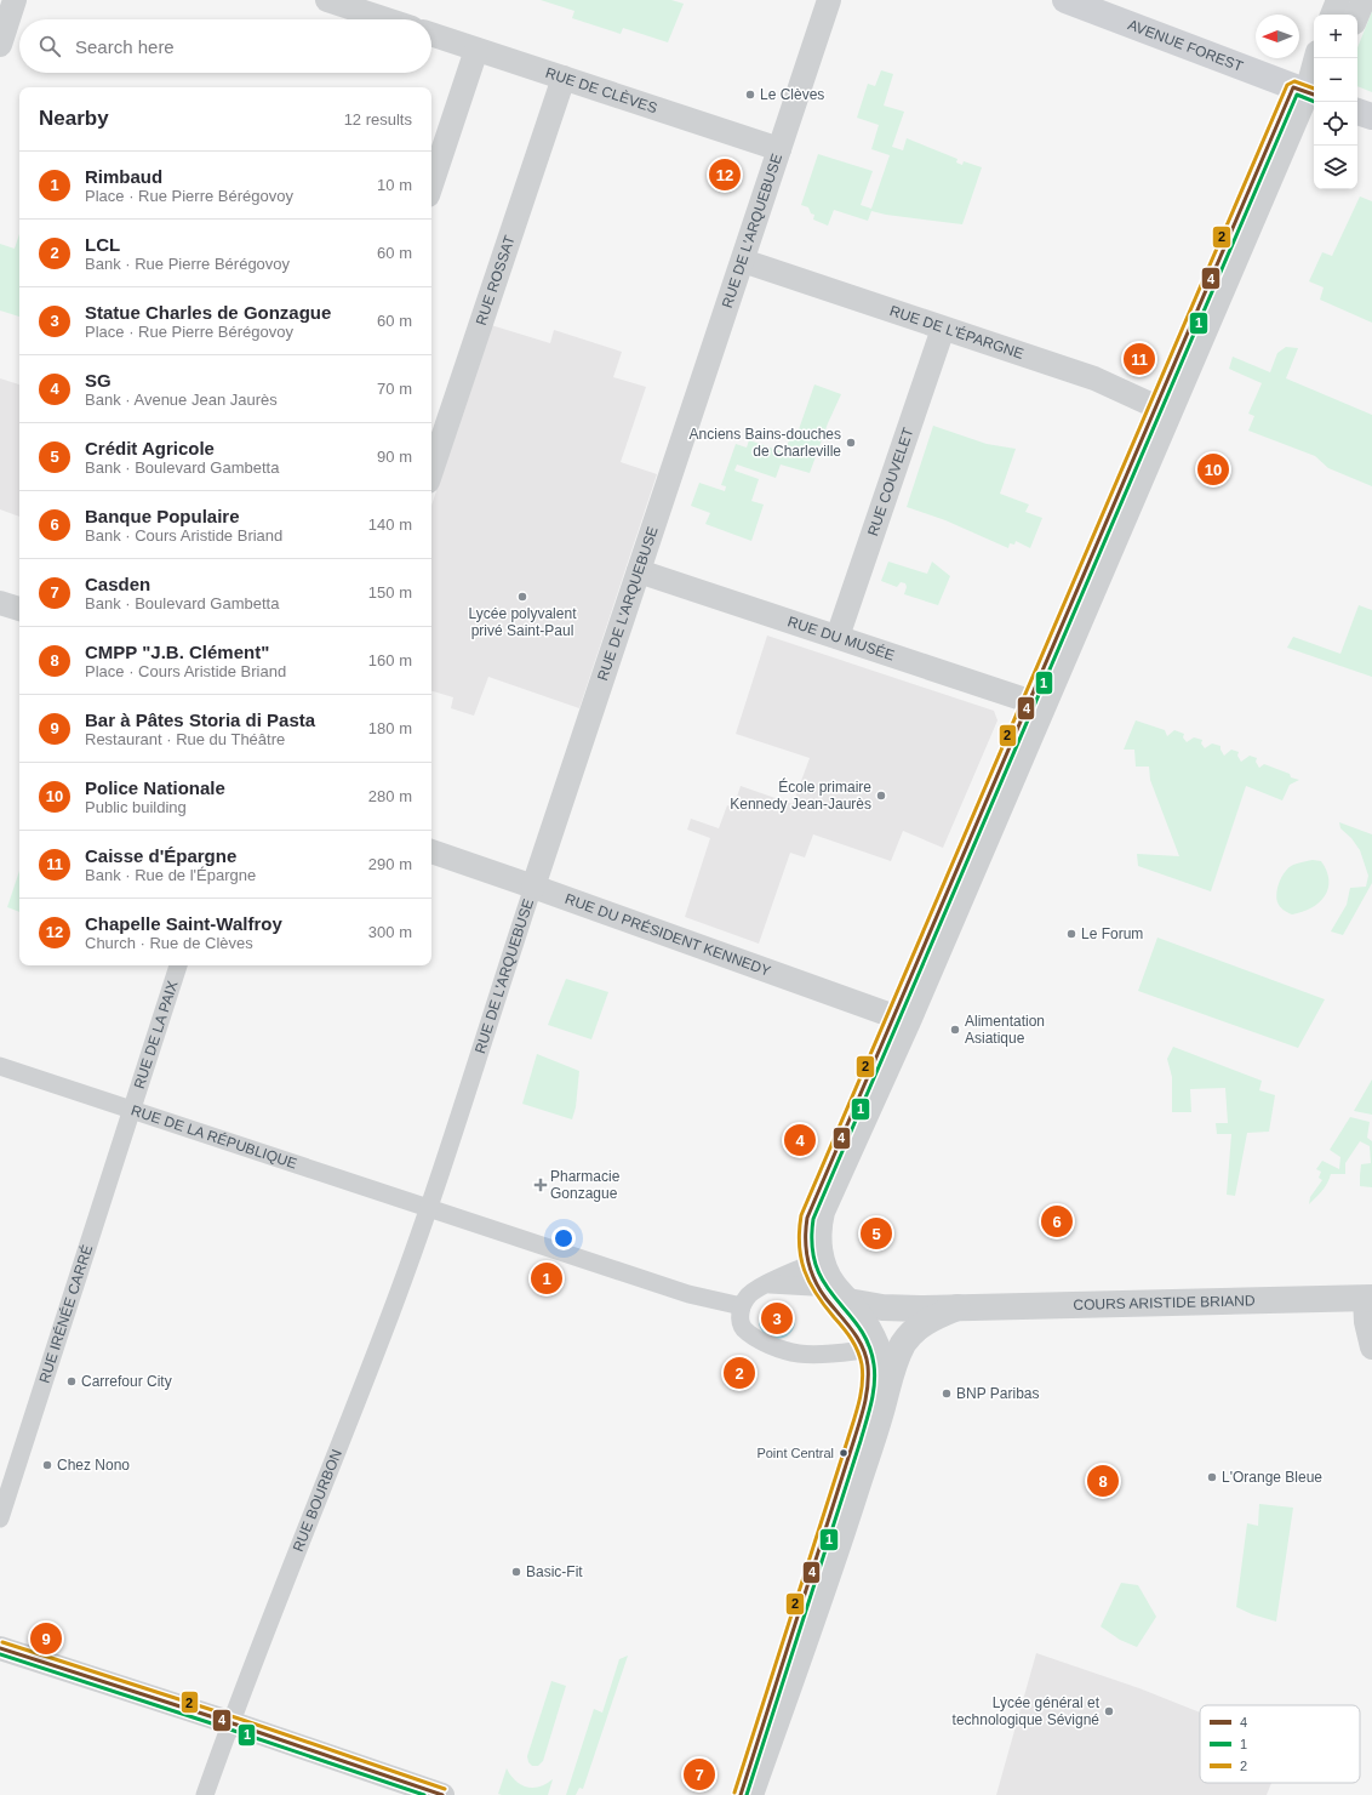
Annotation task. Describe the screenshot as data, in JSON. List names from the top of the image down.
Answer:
{
  "streets": {
    "main road": ["AVENUE FOREST"],
    "street": [
      "RUE DE CLÈVES",
      "RUE DE L'ARQUEBUSE",
      "RUE ROSSAT",
      "RUE DE L'ÉPARGNE",
      "RUE COUVELET",
      "RUE DU MUSÉE",
      "RUE DU PRÉSIDENT KENNEDY",
      "RUE DE LA PAIX",
      "RUE DE LA RÉPUBLIQUE",
      "COURS ARISTIDE BRIAND",
      "RUE IRÉNÉE CARRÉ",
      "RUE BOURBON"
    ]
  },
  "crossings": [
    ["RUE DE CLÈVES", "RUE DE L'ARQUEBUSE"],
    ["RUE DE CLÈVES", "RUE ROSSAT"],
    ["RUE DE L'ARQUEBUSE", "RUE DE L'ÉPARGNE"],
    ["RUE DE L'ARQUEBUSE", "RUE DU MUSÉE"],
    ["RUE DE L'ARQUEBUSE", "RUE DU PRÉSIDENT KENNEDY"],
    ["RUE DE L'ARQUEBUSE", "RUE DE LA RÉPUBLIQUE"],
    ["RUE DE L'ARQUEBUSE", "RUE BOURBON"],
    ["RUE DE L'ÉPARGNE", "RUE COUVELET"],
    ["RUE COUVELET", "RUE DU MUSÉE"],
    ["RUE DE LA PAIX", "RUE DE LA RÉPUBLIQUE"],
    ["RUE DE LA PAIX", "RUE IRÉNÉE CARRÉ"],
    ["RUE DE LA RÉPUBLIQUE", "RUE IRÉNÉE CARRÉ"],
    ["RUE DE LA RÉPUBLIQUE", "RUE BOURBON"]
  ],
  "places": {
    "other": [
      "Le Clèves",
      "Anciens Bains-douches de Charleville",
      "Lycée polyvalent privé Saint-Paul",
      "École primaire Kennedy Jean-Jaurès",
      "Le Forum",
      "Alimentation Asiatique",
      "Carrefour City",
      "BNP Paribas",
      "Point Central",
      "Chez Nono",
      "L'Orange Bleue",
      "Basic-Fit",
      "Lycée général et technologique Sévigné"
    ],
    "health": ["Pharmacie Gonzague"]
  },
  "lines": ["transit line 2", "transit line 4", "transit line 1"],
  "legend": ["4", "1", "2"],
  "north": "left",
  "page": {
    "map_buttons": ["+", "−"],
    "search": "Search here",
    "heading": ["Nearby", "12 results"],
    "list": [
      {
        "mark": "1",
        "name": "Rimbaud",
        "note": "Place · Rue Pierre Bérégovoy",
        "value": "10 m"
      },
      {
        "mark": "2",
        "name": "LCL",
        "note": "Bank · Rue Pierre Bérégovoy",
        "value": "60 m"
      },
      {
        "mark": "3",
        "name": "Statue Charles de Gonzague",
        "note": "Place · Rue Pierre Bérégovoy",
        "value": "60 m"
      },
      {
        "mark": "4",
        "name": "SG",
        "note": "Bank · Avenue Jean Jaurès",
        "value": "70 m"
      },
      {
        "mark": "5",
        "name": "Crédit Agricole",
        "note": "Bank · Boulevard Gambetta",
        "value": "90 m"
      },
      {
        "mark": "6",
        "name": "Banque Populaire",
        "note": "Bank · Cours Aristide Briand",
        "value": "140 m"
      },
      {
        "mark": "7",
        "name": "Casden",
        "note": "Bank · Boulevard Gambetta",
        "value": "150 m"
      },
      {
        "mark": "8",
        "name": "CMPP \"J.B. Clément\"",
        "note": "Place · Cours Aristide Briand",
        "value": "160 m"
      },
      {
        "mark": "9",
        "name": "Bar à Pâtes Storia di Pasta",
        "note": "Restaurant · Rue du Théâtre",
        "value": "180 m"
      },
      {
        "mark": "10",
        "name": "Police Nationale",
        "note": "Public building",
        "value": "280 m"
      },
      {
        "mark": "11",
        "name": "Caisse d'Épargne",
        "note": "Bank · Rue de l'Épargne",
        "value": "290 m"
      },
      {
        "mark": "12",
        "name": "Chapelle Saint-Walfroy",
        "note": "Church · Rue de Clèves",
        "value": "300 m"
      }
    ],
    "pins": [
      "12",
      "11",
      "10",
      "4",
      "6",
      "5",
      "1",
      "3",
      "2",
      "8",
      "9",
      "7"
    ]
  }
}
